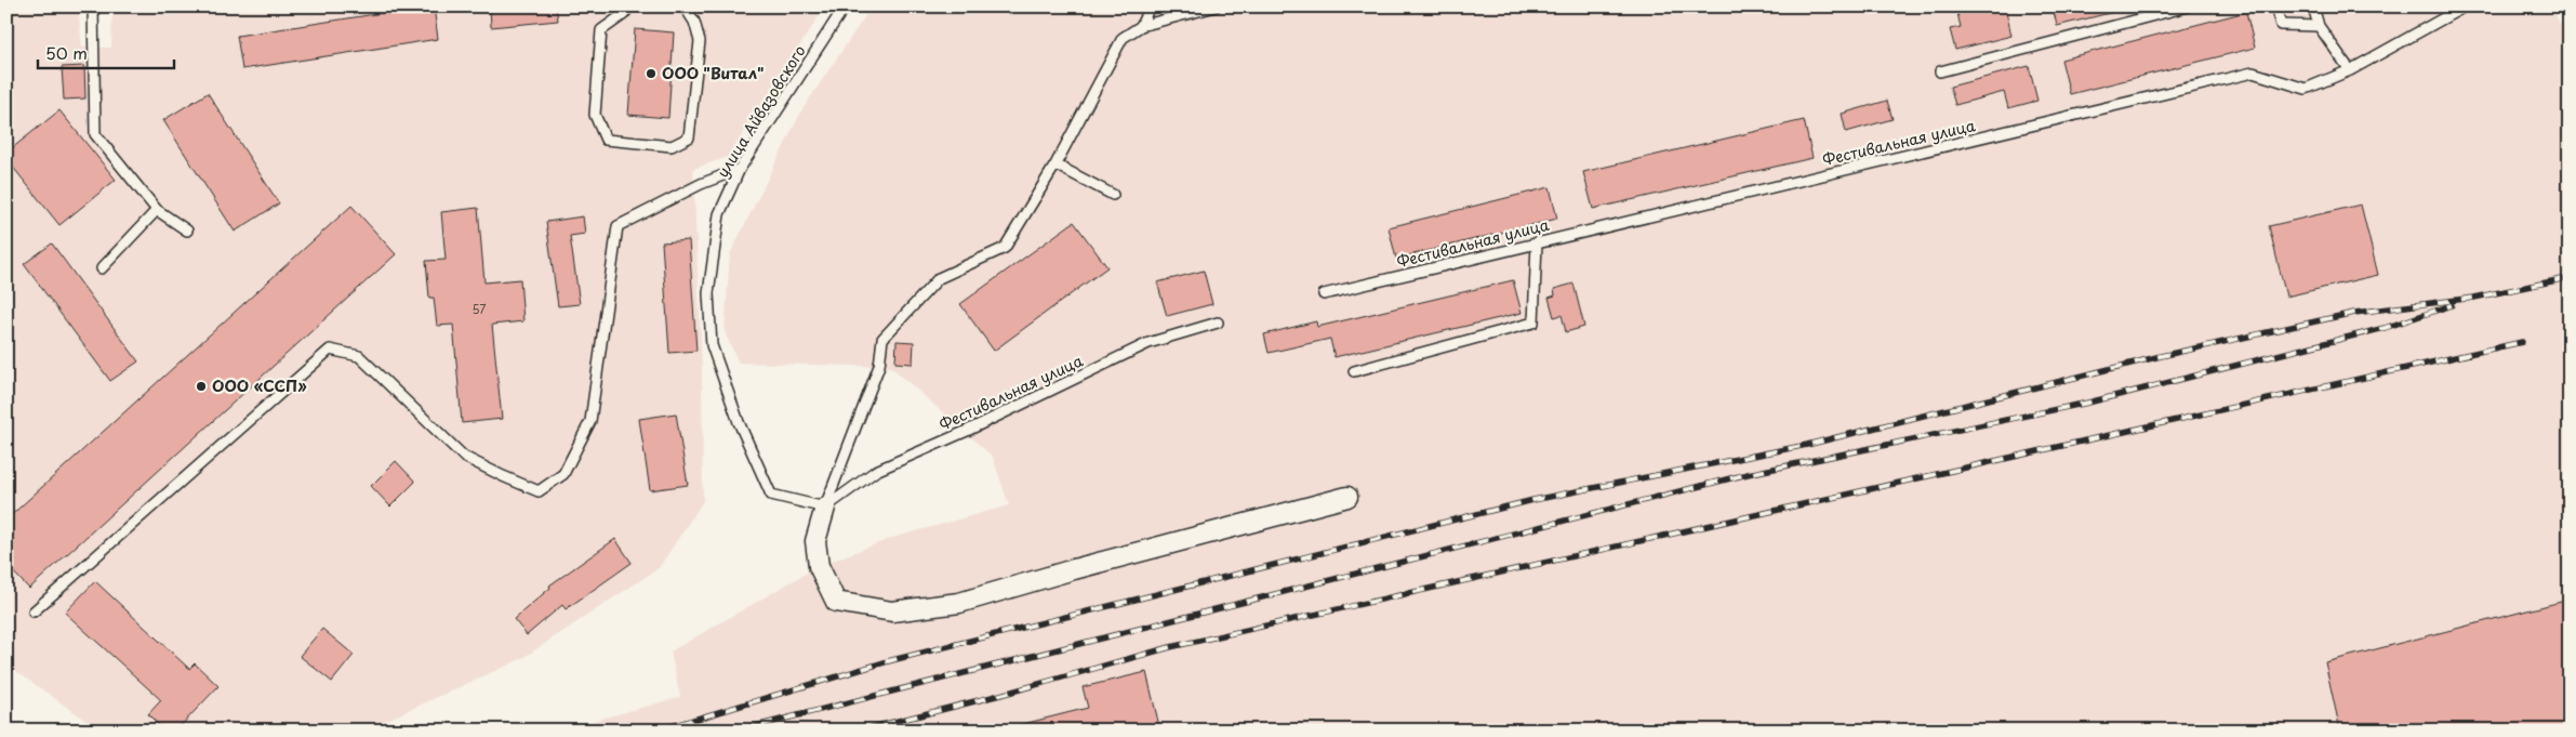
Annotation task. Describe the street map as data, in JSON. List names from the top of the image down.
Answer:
{
  "streets": {
    "lane": ["улица Айвазовского", "Фестивальная улица"]
  },
  "crossings": [
    ["улица Айвазовского", "Фестивальная улица"]
  ],
  "places": ["ООО \"Витал\"", "ООО «ССП»"],
  "house_numbers": ["57"],
  "scale_bar": "50 m"
}
